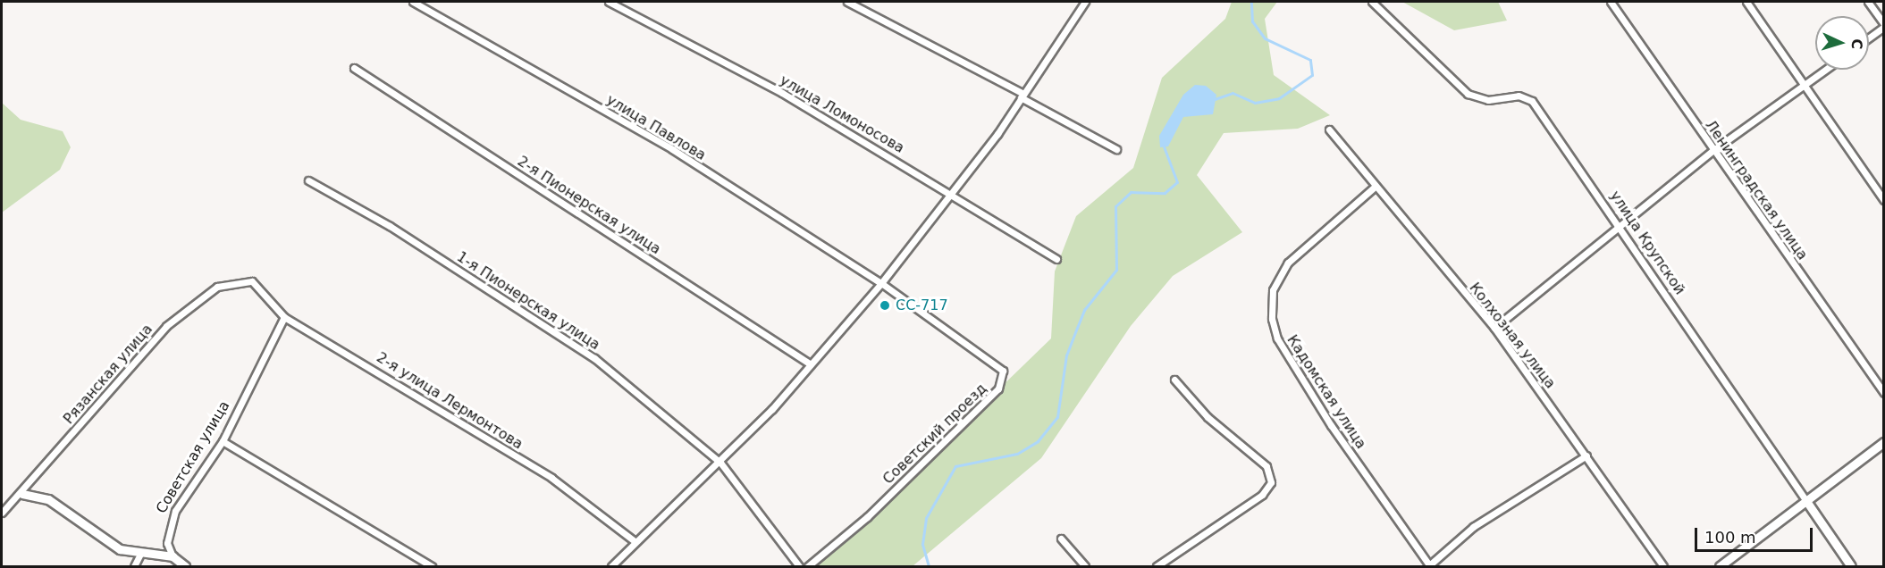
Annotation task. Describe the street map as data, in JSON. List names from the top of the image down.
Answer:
{
  "streets": {
    "street": [
      "улица Ломоносова",
      "улица Павлова",
      "Ленинградская улица",
      "2-я Пионерская улица",
      "улица Крупской",
      "1-я Пионерская улица",
      "Колхозная улица",
      "Рязанская улица",
      "Кадомская улица",
      "2-я улица Лермонтова",
      "Советский проезд",
      "Советская улица"
    ]
  },
  "crossings": [
    ["улица Павлова", "Советский проезд"],
    ["Колхозная улица", "Кадомская улица"],
    ["Рязанская улица", "2-я улица Лермонтова"],
    ["2-я улица Лермонтова", "Советская улица"]
  ],
  "places": ["СС-717"],
  "scale_bar": "100 m",
  "north": "right"
}
